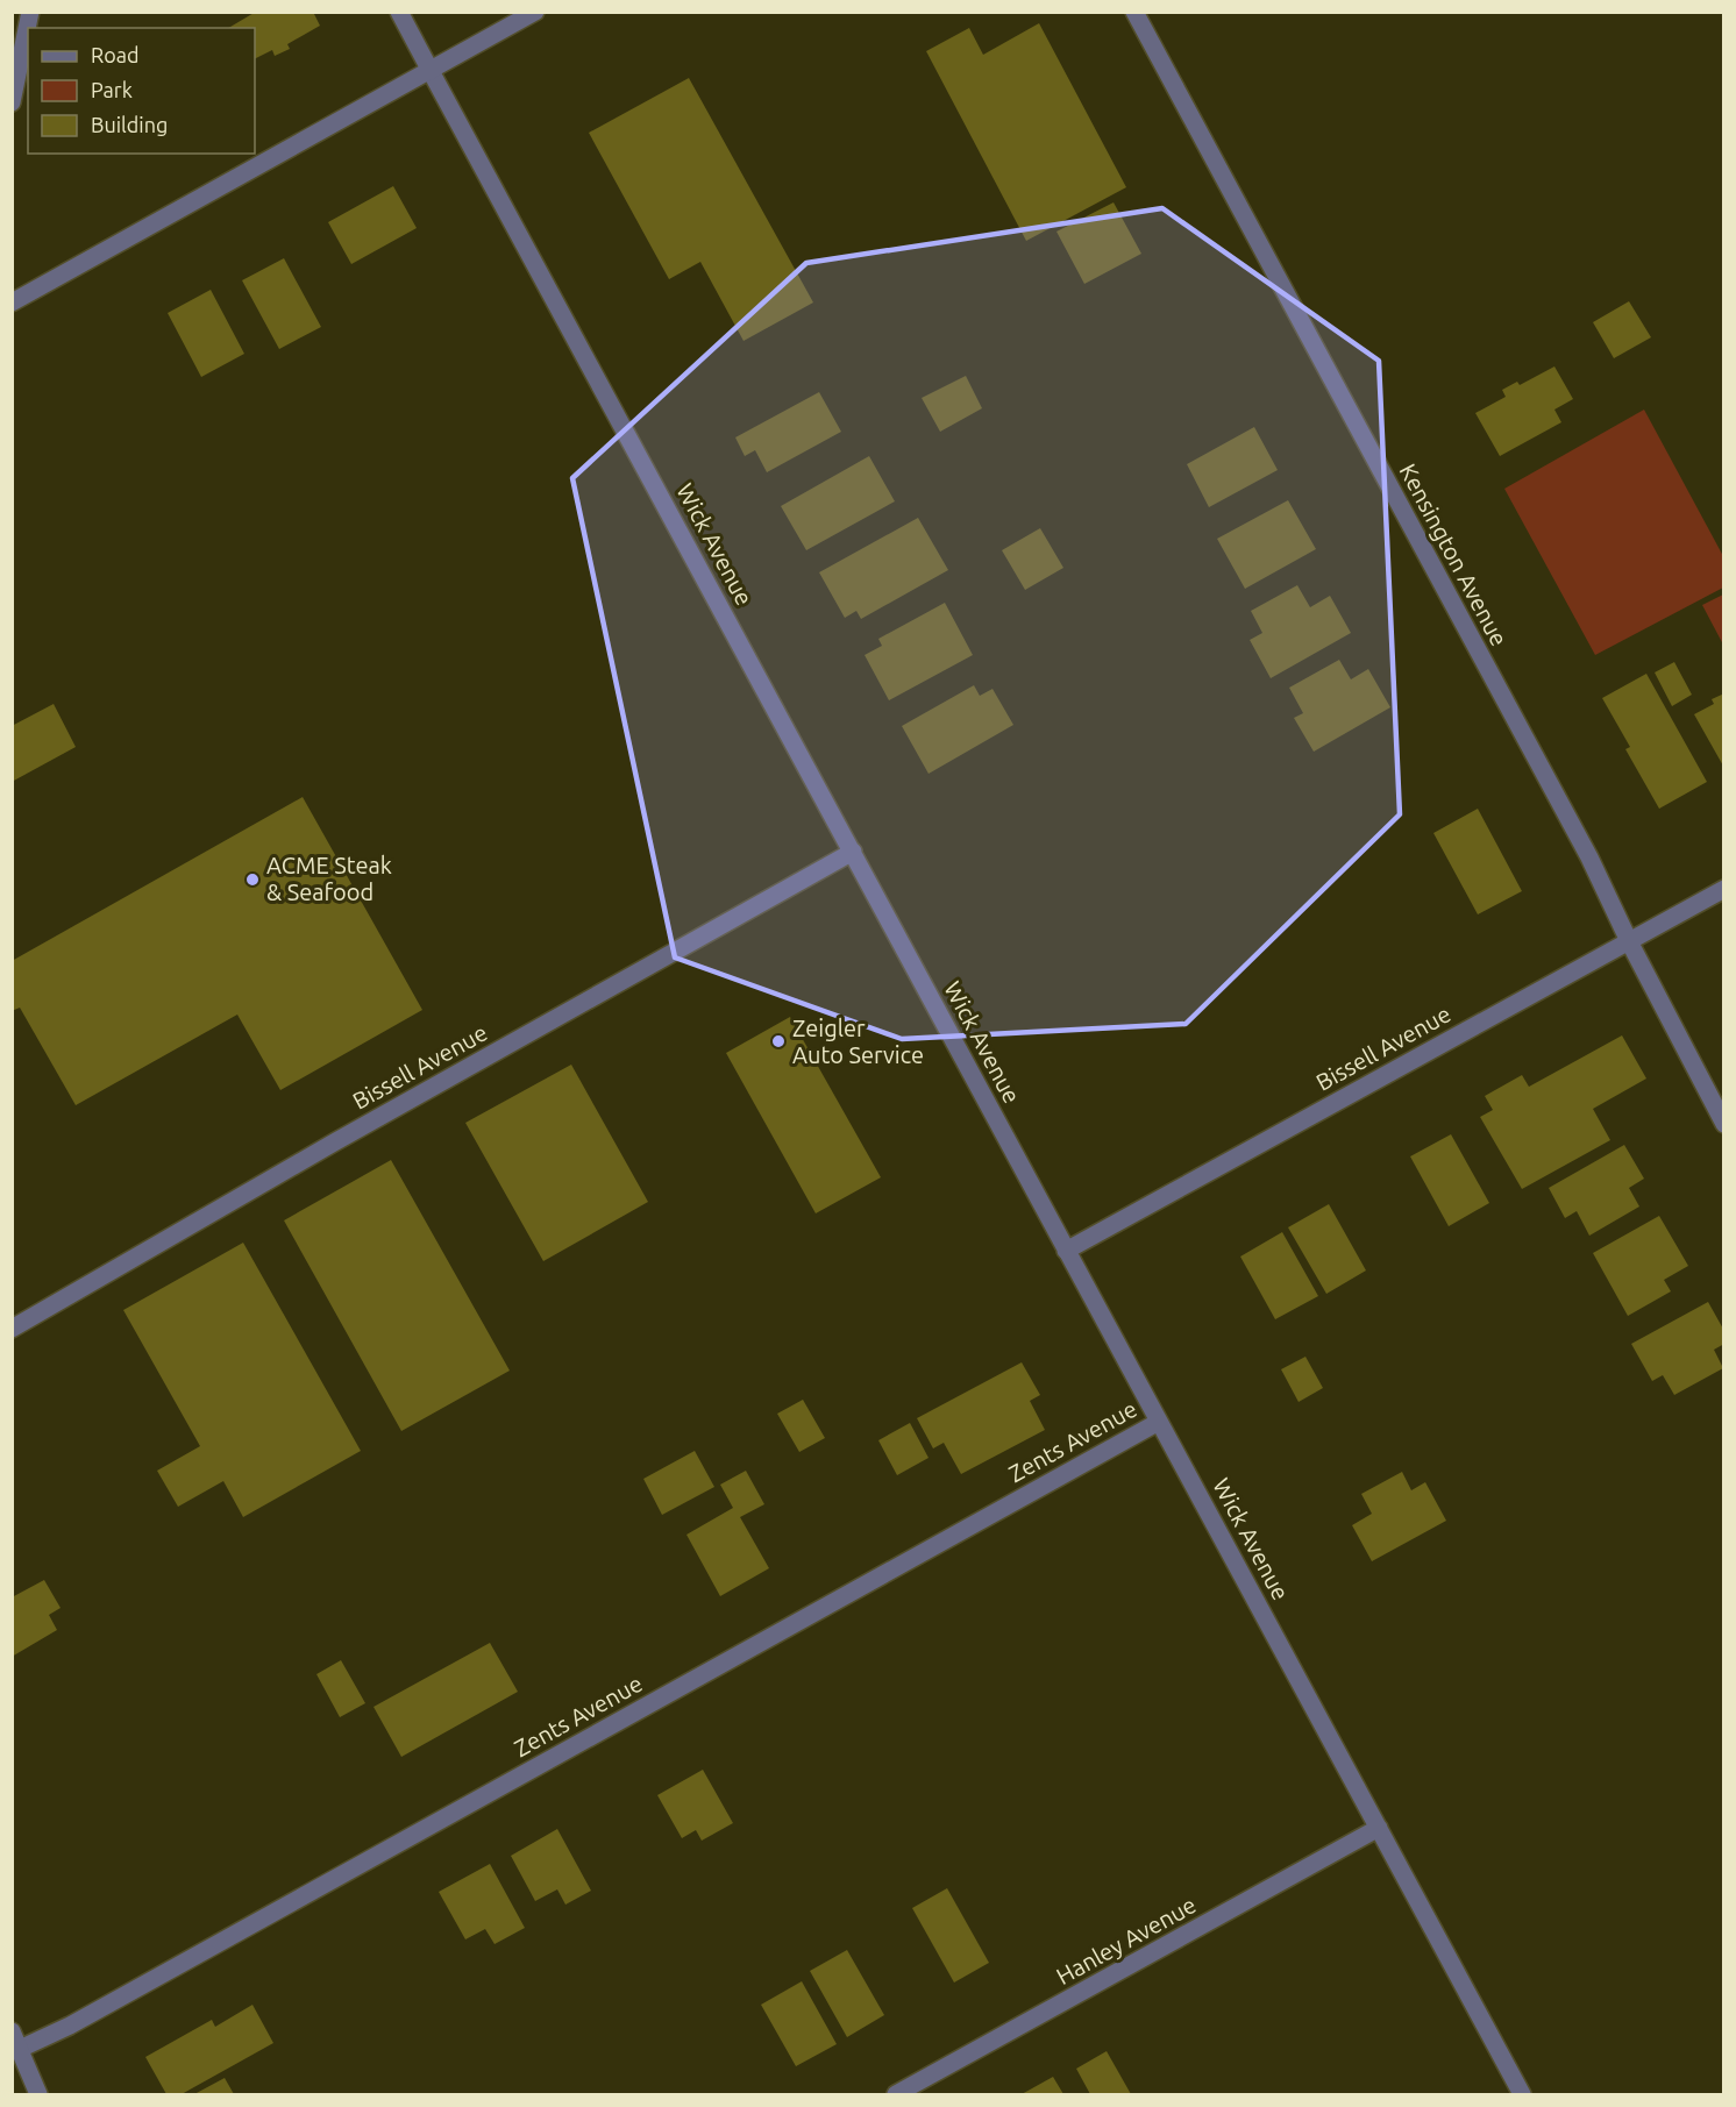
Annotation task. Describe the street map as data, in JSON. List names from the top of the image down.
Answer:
{
  "streets": {
    "street": [
      "Wick Avenue",
      "Kensington Avenue",
      "Bissell Avenue",
      "Zents Avenue",
      "Hanley Avenue"
    ]
  },
  "crossings": [
    ["Wick Avenue", "Bissell Avenue"],
    ["Wick Avenue", "Zents Avenue"],
    ["Wick Avenue", "Hanley Avenue"],
    ["Kensington Avenue", "Bissell Avenue"]
  ],
  "places": ["ACME Steak & Seafood", "Zeigler Auto Service"],
  "legend": ["Road", "Park", "Building"]
}
